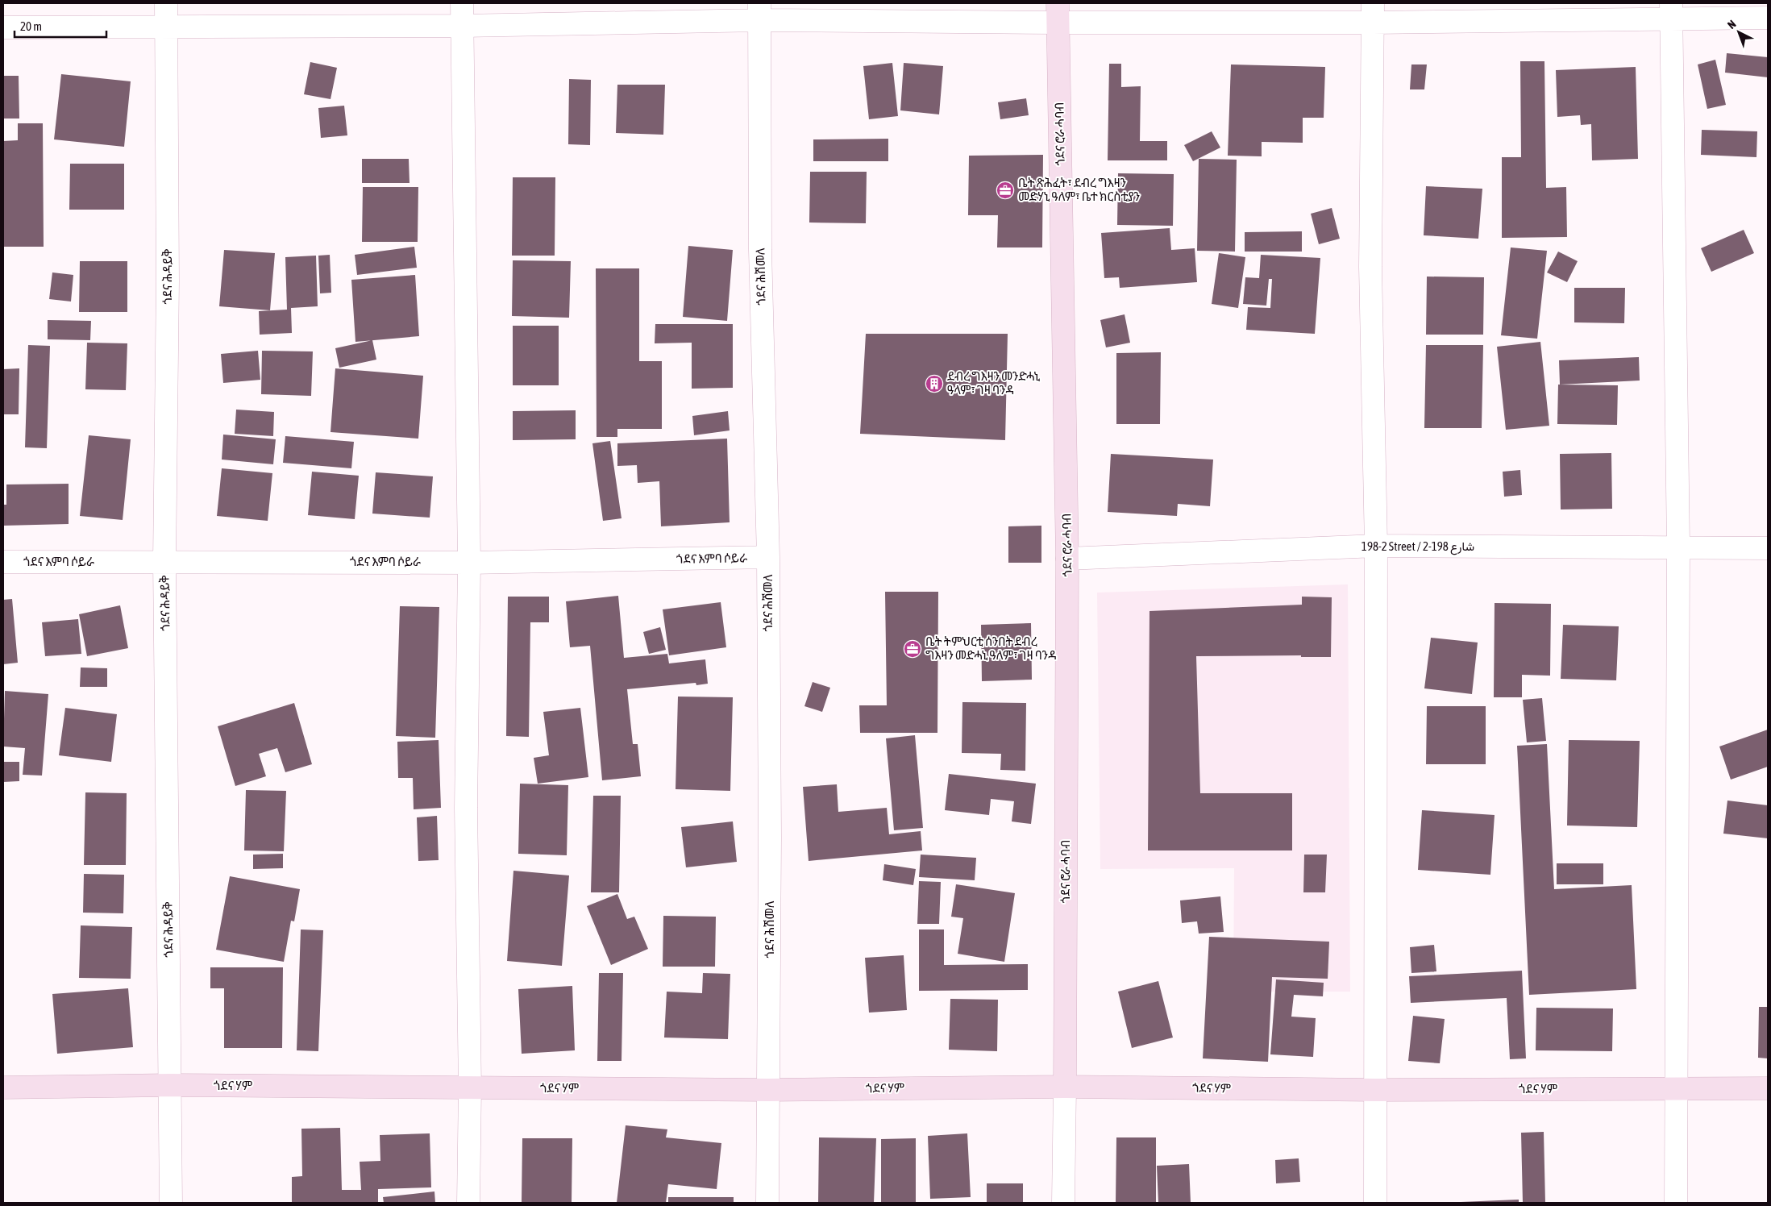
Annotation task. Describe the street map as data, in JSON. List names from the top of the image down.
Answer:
{
  "streets": {
    "street": [
      "ጎደና ሮራ ሓባብ",
      "ጎደና ሕዳይቅ",
      "ጎደና ሕሽመለ",
      "198-2 Street / شارع 198-2",
      "ጎደና እምባ ሶይራ",
      "ጎደና ሃም"
    ]
  },
  "crossings": [
    ["ጎደና ሮራ ሓባብ", "198-2 Street / شارع 198-2"],
    ["ጎደና ሮራ ሓባብ", "ጎደና ሃም"],
    ["ጎደና ሕዳይቅ", "ጎደና እምባ ሶይራ"],
    ["ጎደና ሕዳይቅ", "ጎደና ሃም"],
    ["ጎደና ሕሽመለ", "ጎደና እምባ ሶይራ"],
    ["ጎደና ሕሽመለ", "ጎደና ሃም"]
  ],
  "places": {
    "office": ["ቤት ጽሕፈት፣ ደብረ ግእዛን መድሃኒ ዓለም፣ ቤተ ክርስቲያን", "ቤት ትምህርቲ ሰንበት ደብረ ግእዛን መድሓኒ ዓለም፣ ገዛ ባንዳ"],
    "building": ["ደብረ ግእዛን መንድሓኒ ዓላም፣ ገዛ ባንዳ"]
  },
  "scale_bar": "20 m",
  "north": "top left"
}
